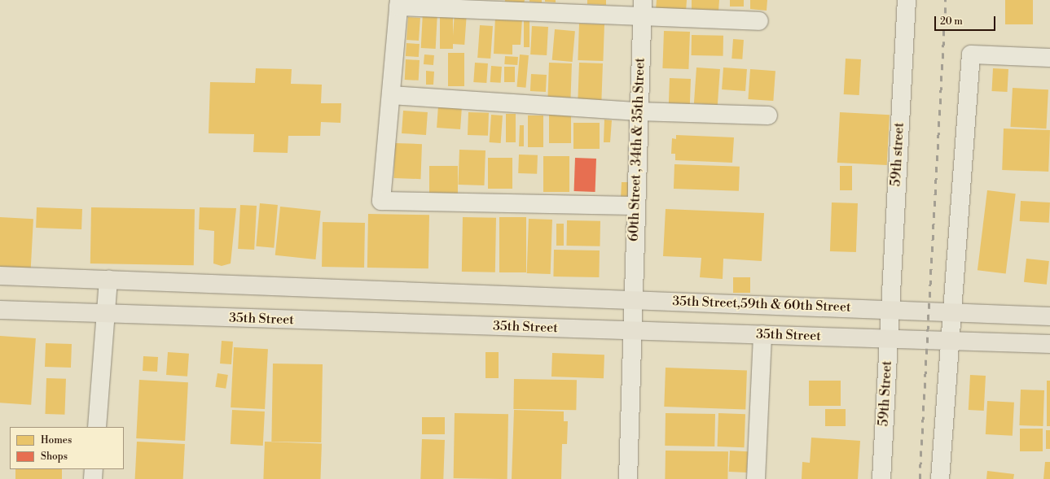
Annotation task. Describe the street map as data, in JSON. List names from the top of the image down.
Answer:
{
  "streets": {
    "main road": ["35th Street,59th & 60th Street", "35th Street"],
    "street": ["60th Street , 34th & 35th Street", "59th street", "59th Street"]
  },
  "crossings": [
    ["60th Street , 34th & 35th Street", "35th Street,59th & 60th Street"],
    ["60th Street , 34th & 35th Street", "35th Street"],
    ["59th street", "35th Street,59th & 60th Street"],
    ["59th street", "59th Street"],
    ["35th Street,59th & 60th Street", "59th Street"],
    ["35th Street", "59th Street"]
  ],
  "legend": ["Homes", "Shops"],
  "scale_bar": "20 m"
}
